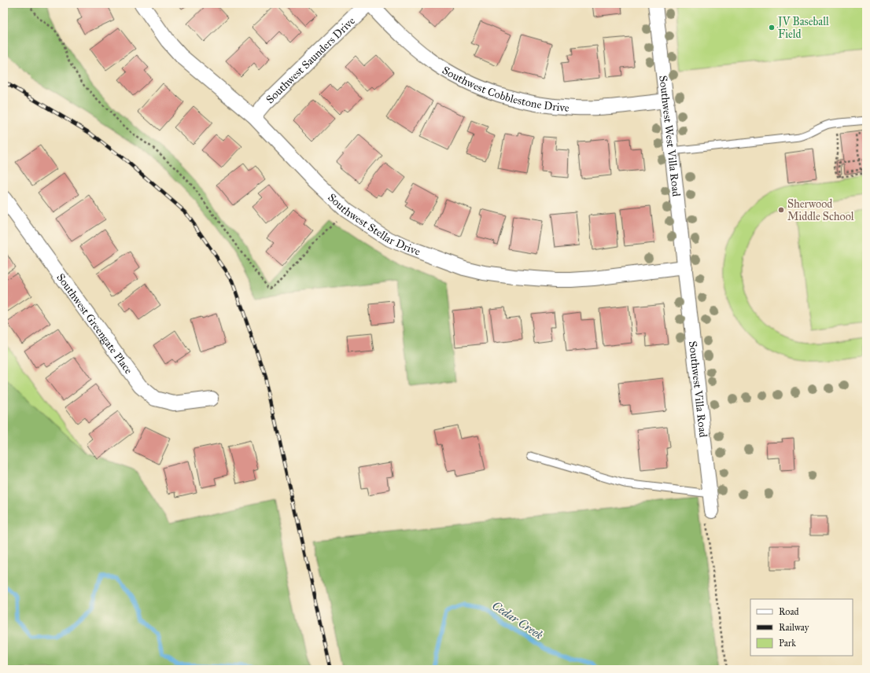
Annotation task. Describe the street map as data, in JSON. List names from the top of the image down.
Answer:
{
  "streets": {
    "street": [
      "Southwest Saunders Drive",
      "Southwest Cobblestone Drive",
      "Southwest West Villa Road",
      "Southwest Stellar Drive",
      "Southwest Greengate Place",
      "Southwest Villa Road"
    ]
  },
  "crossings": [
    ["Southwest Saunders Drive", "Southwest Cobblestone Drive"],
    ["Southwest Saunders Drive", "Southwest Stellar Drive"],
    ["Southwest Cobblestone Drive", "Southwest West Villa Road"],
    ["Southwest West Villa Road", "Southwest Stellar Drive"],
    ["Southwest West Villa Road", "Southwest Villa Road"],
    ["Southwest Stellar Drive", "Southwest Villa Road"]
  ],
  "water": ["Cedar Creek"],
  "places": ["JV Baseball Field", "Sherwood Middle School"],
  "legend": ["Road", "Railway", "Park"]
}
